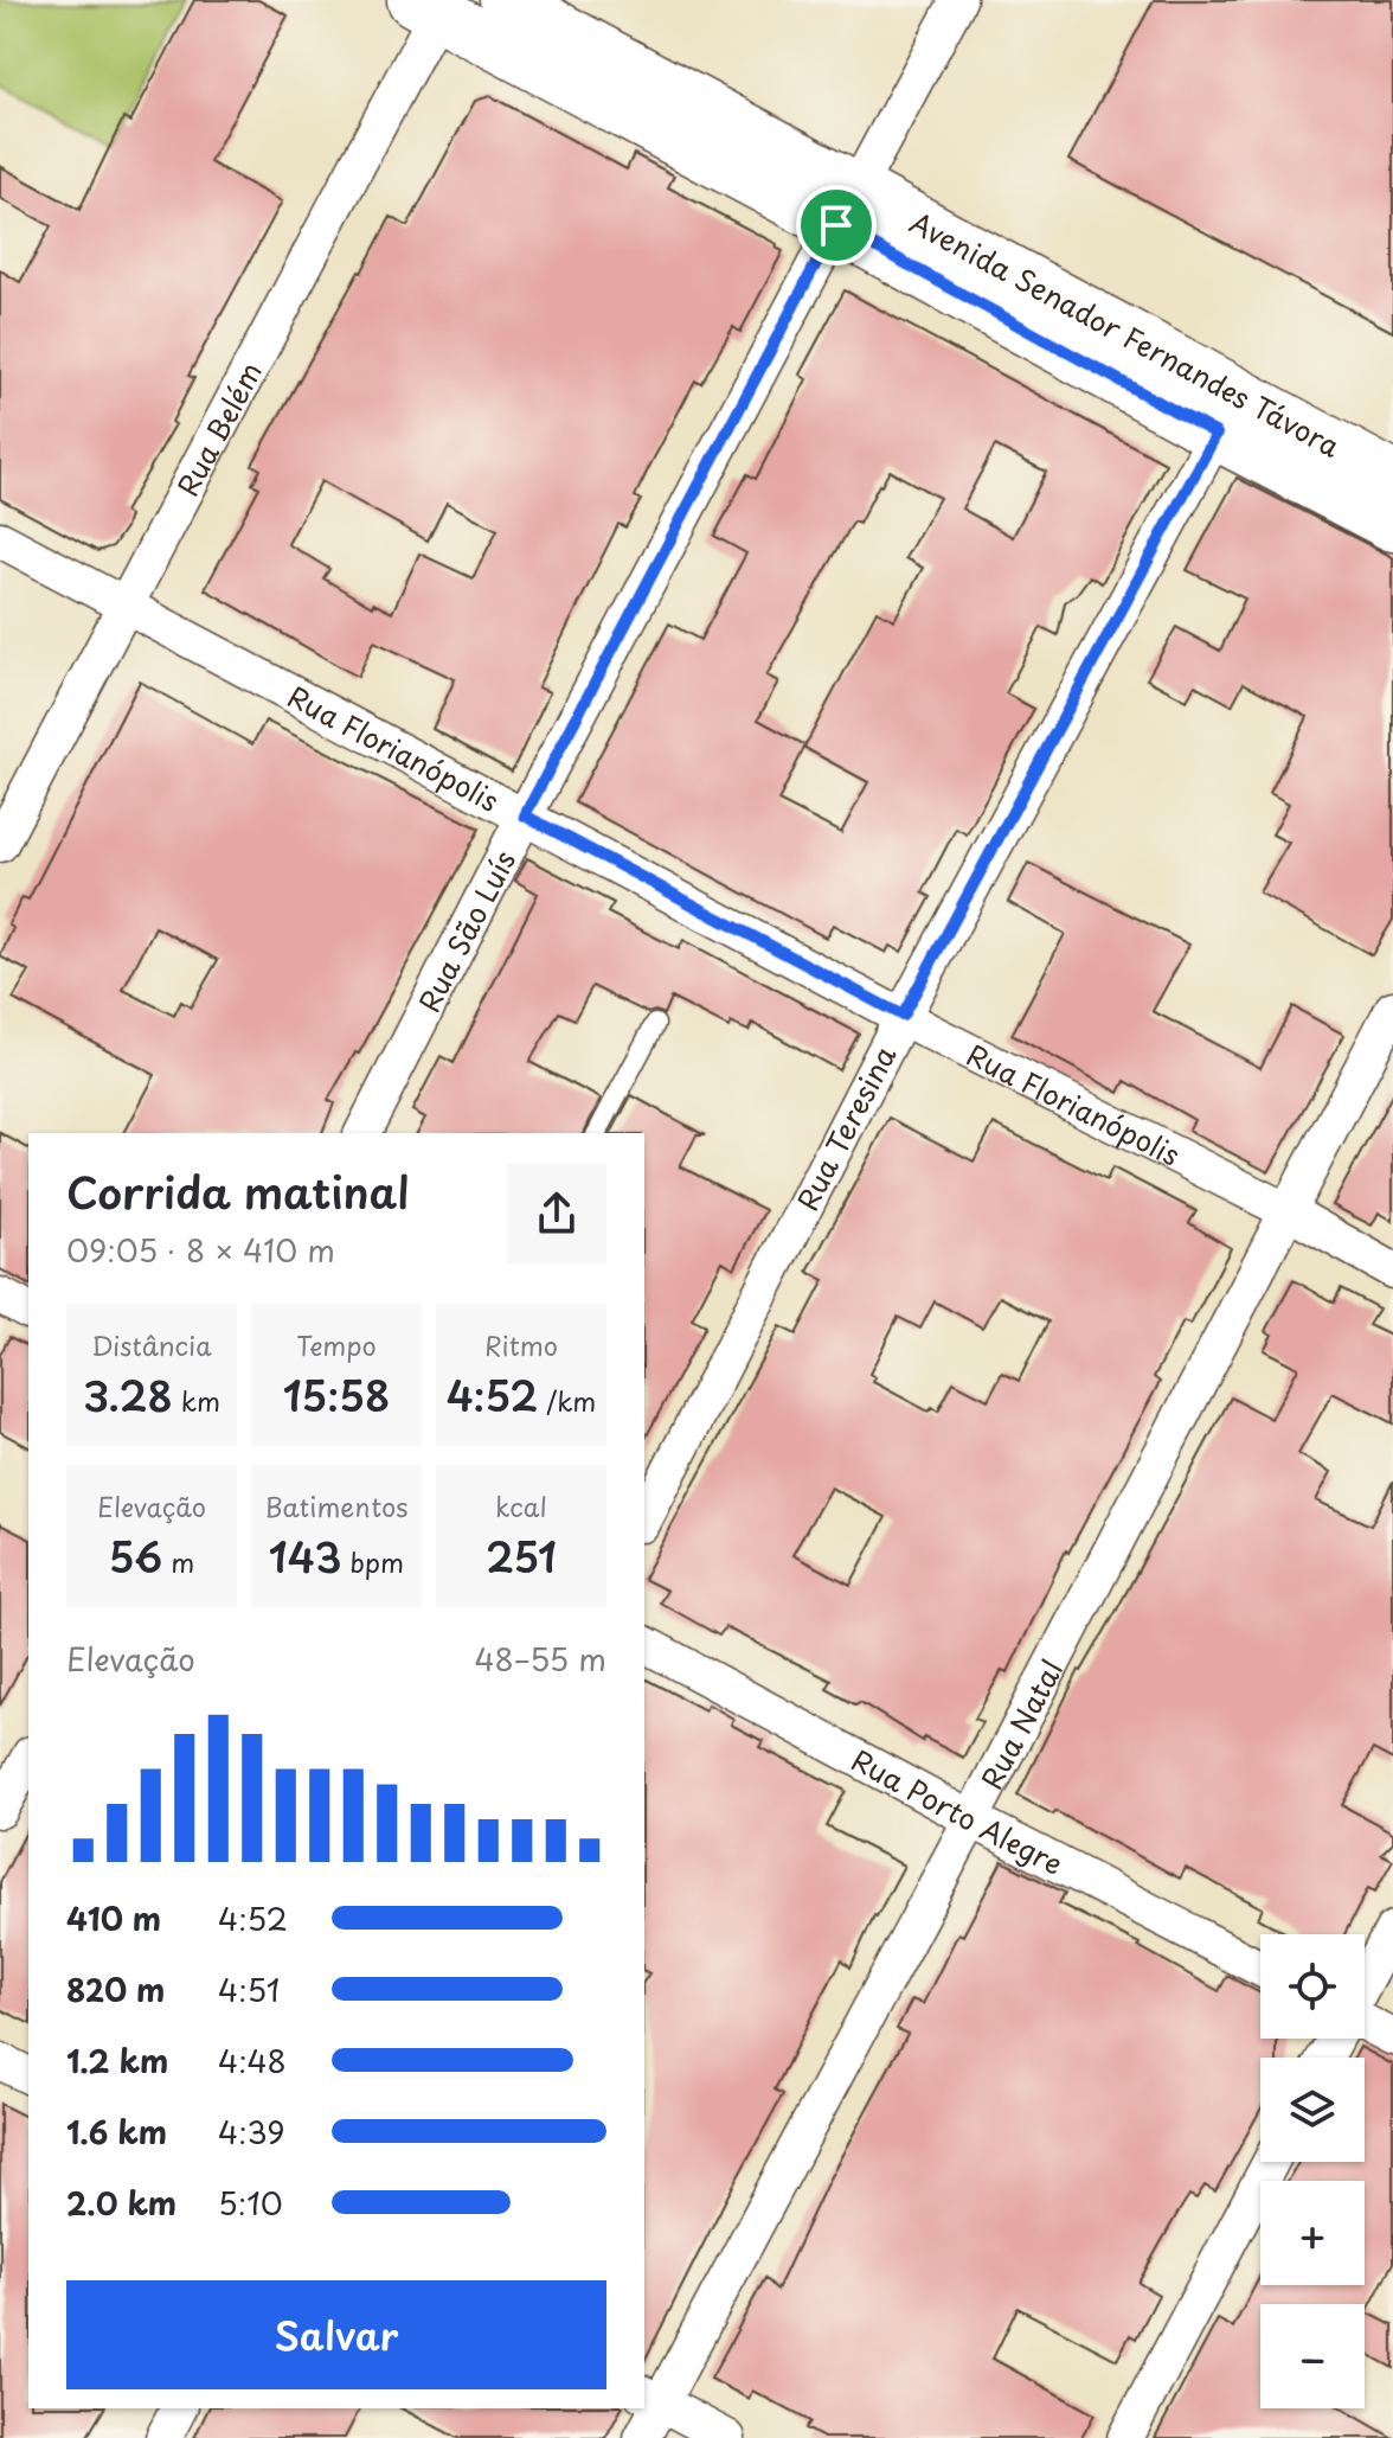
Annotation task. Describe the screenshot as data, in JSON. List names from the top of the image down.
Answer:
{
  "streets": {
    "main road": ["Avenida Senador Fernandes Távora"],
    "street": [
      "Rua Belém",
      "Rua Florianópolis",
      "Rua São Luís",
      "Rua Teresina",
      "Rua Natal",
      "Rua Porto Alegre"
    ]
  },
  "crossings": [
    ["Avenida Senador Fernandes Távora", "Rua Belém"],
    ["Avenida Senador Fernandes Távora", "Rua São Luís"],
    ["Avenida Senador Fernandes Távora", "Rua Teresina"],
    ["Rua Belém", "Rua Florianópolis"],
    ["Rua Florianópolis", "Rua São Luís"],
    ["Rua Florianópolis", "Rua Teresina"],
    ["Rua Florianópolis", "Rua Natal"],
    ["Rua Natal", "Rua Porto Alegre"]
  ],
  "page": {
    "heading": ["Corrida matinal", "09:05 · 8 × 410 m"],
    "stats": [
      ["Distância", "3.28 km"],
      ["Tempo", "15:58"],
      ["Ritmo", "4:52 /km"],
      ["Elevação", "56 m"],
      ["Batimentos", "143 bpm"],
      ["kcal", "251"]
    ],
    "chart": ["Elevação", "48–55 m"],
    "list": [
      {
        "name": "410 m",
        "note": "4:52"
      },
      {
        "name": "820 m",
        "note": "4:51"
      },
      {
        "name": "1.2 km",
        "note": "4:48"
      },
      {
        "name": "1.6 km",
        "note": "4:39"
      },
      {
        "name": "2.0 km",
        "note": "5:10"
      }
    ],
    "map_buttons": ["+", "−"],
    "buttons": "Salvar"
  }
}
